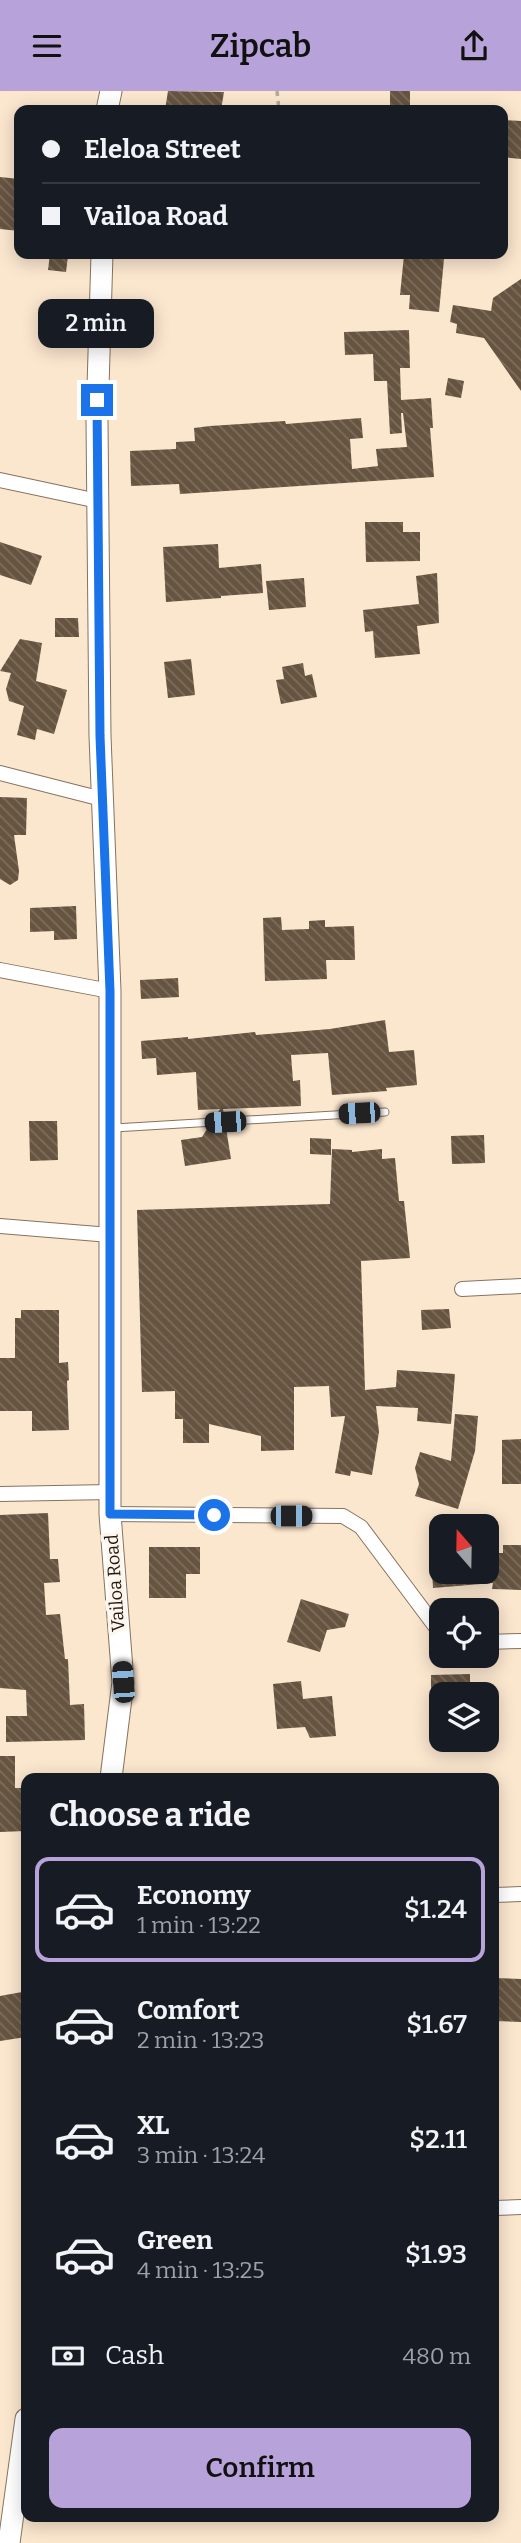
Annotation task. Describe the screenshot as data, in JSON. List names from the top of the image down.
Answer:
{
  "streets": {
    "main road": ["Vailoa Road"]
  },
  "north": "top",
  "page": {
    "header": "Zipcab",
    "banner": ["Eleloa Street", "Vailoa Road"],
    "bubble": "2 min",
    "heading": "Choose a ride",
    "list": [
      {
        "name": "Economy",
        "note": "1 min · 13:22",
        "value": "$1.24"
      },
      {
        "name": "Comfort",
        "note": "2 min · 13:23",
        "value": "$1.67"
      },
      {
        "name": "XL",
        "note": "3 min · 13:24",
        "value": "$2.11"
      },
      {
        "name": "Green",
        "note": "4 min · 13:25",
        "value": "$1.93"
      }
    ],
    "pay": ["Cash", "480 m"],
    "buttons": "Confirm"
  }
}
